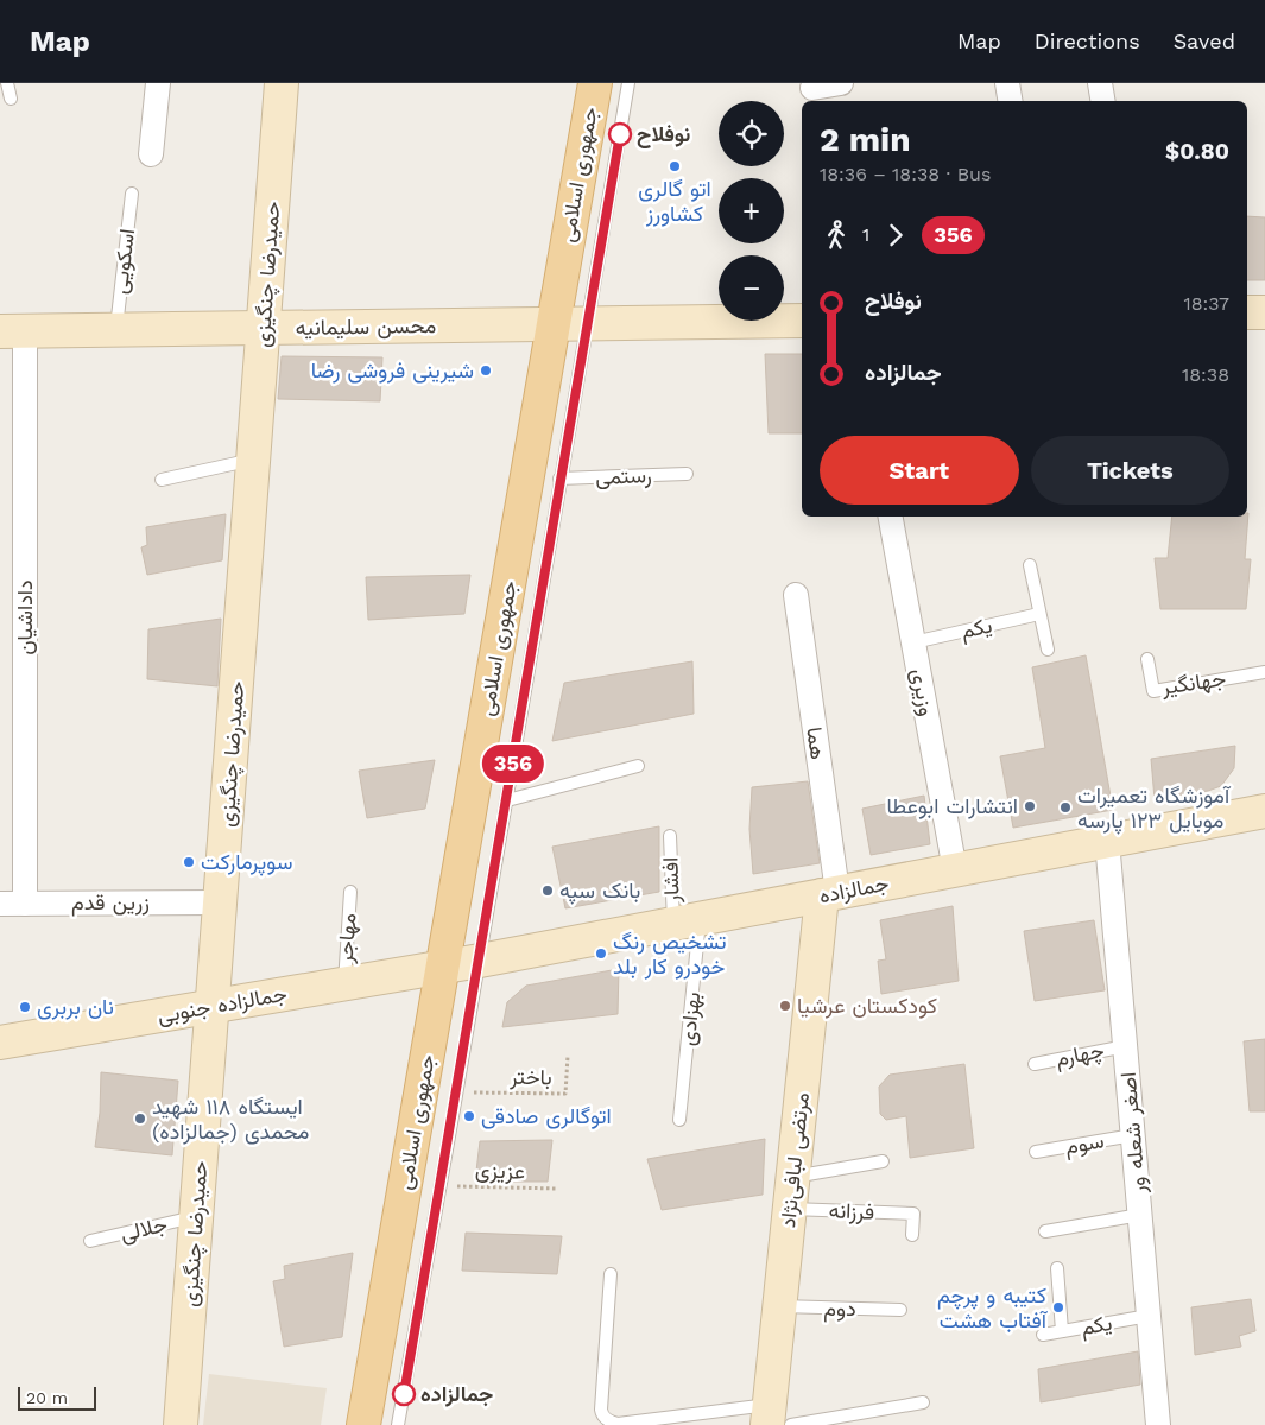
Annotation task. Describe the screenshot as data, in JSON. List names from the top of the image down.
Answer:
{
  "streets": {
    "main road": ["جمهوری اسلامی"],
    "street": [
      "حمیدرضا چنگیزی",
      "محسن سلیمانیه",
      "داداشیان",
      "وزیری",
      "هما",
      "جمالزاده",
      "زرین قدم",
      "جمالزاده جنوبی",
      "اصغر شعله ور",
      "مرتضی لبافی‌نژاد"
    ],
    "lane": [
      "اسکویی",
      "رستمی",
      "یکم",
      "جهانگیر",
      "افشار",
      "مهاجر",
      "بهزادی",
      "چهارم",
      "سوم",
      "فرزانه",
      "جلالی",
      "دوم"
    ],
    "path": ["باختر", "عزیزی"]
  },
  "crossings": [
    ["جمهوری اسلامی", "محسن سلیمانیه"],
    ["جمهوری اسلامی", "جمالزاده"],
    ["جمهوری اسلامی", "جمالزاده جنوبی"],
    ["اسکویی", "محسن سلیمانیه"],
    ["حمیدرضا چنگیزی", "محسن سلیمانیه"],
    ["حمیدرضا چنگیزی", "زرین قدم"],
    ["حمیدرضا چنگیزی", "جمالزاده جنوبی"],
    ["حمیدرضا چنگیزی", "جلالی"],
    ["محسن سلیمانیه", "داداشیان"],
    ["داداشیان", "زرین قدم"],
    ["یکم", "وزیری"],
    ["یکم", "اصغر شعله ور"],
    ["وزیری", "جمالزاده"],
    ["هما", "جمالزاده"],
    ["هما", "مرتضی لبافی‌نژاد"],
    ["افشار", "جمالزاده"],
    ["افشار", "بهزادی"],
    ["جمالزاده", "جمالزاده جنوبی"],
    ["جمالزاده", "بهزادی"],
    ["جمالزاده", "اصغر شعله ور"],
    ["جمالزاده", "مرتضی لبافی‌نژاد"],
    ["مهاجر", "جمالزاده جنوبی"],
    ["چهارم", "اصغر شعله ور"],
    ["اصغر شعله ور", "سوم"],
    ["مرتضی لبافی‌نژاد", "فرزانه"],
    ["مرتضی لبافی‌نژاد", "دوم"]
  ],
  "places": [
    "نوفلاح",
    "اتو گالری کشاورز",
    "شیرینی فروشی رضا",
    "انتشارات ابوعطا",
    "آموزشگاه تعمیرات موبایل ۱۲۳ پارسه",
    "سوپرمارکت",
    "بانک سپه",
    "تشخیص رنگ خودرو کار بلد",
    "کودکستان عرشیا",
    "نان بربری",
    "اتوگالری صادقی",
    "ایستگاه ۱۱۸ شهید محمدی (جمالزاده)",
    "کتیبه و پرچم آفتاب هشت",
    "جمالزاده"
  ],
  "lines": ["bus line 356"],
  "scale_bar": "20 m",
  "page": {
    "header": "Map",
    "nav": ["Map", "Directions", "Saved"],
    "on_map": "356",
    "map_buttons": ["+", "−"],
    "heading": ["2 min", "18:36 – 18:38 · Bus", "$0.80"],
    "legs": ["1", "356"],
    "list": [
      {
        "name": "نوفلاح",
        "value": "18:37"
      },
      {
        "name": "جمالزاده",
        "value": "18:38"
      }
    ],
    "buttons": ["Start", "Tickets"],
    "scale": "20 m"
  }
}
